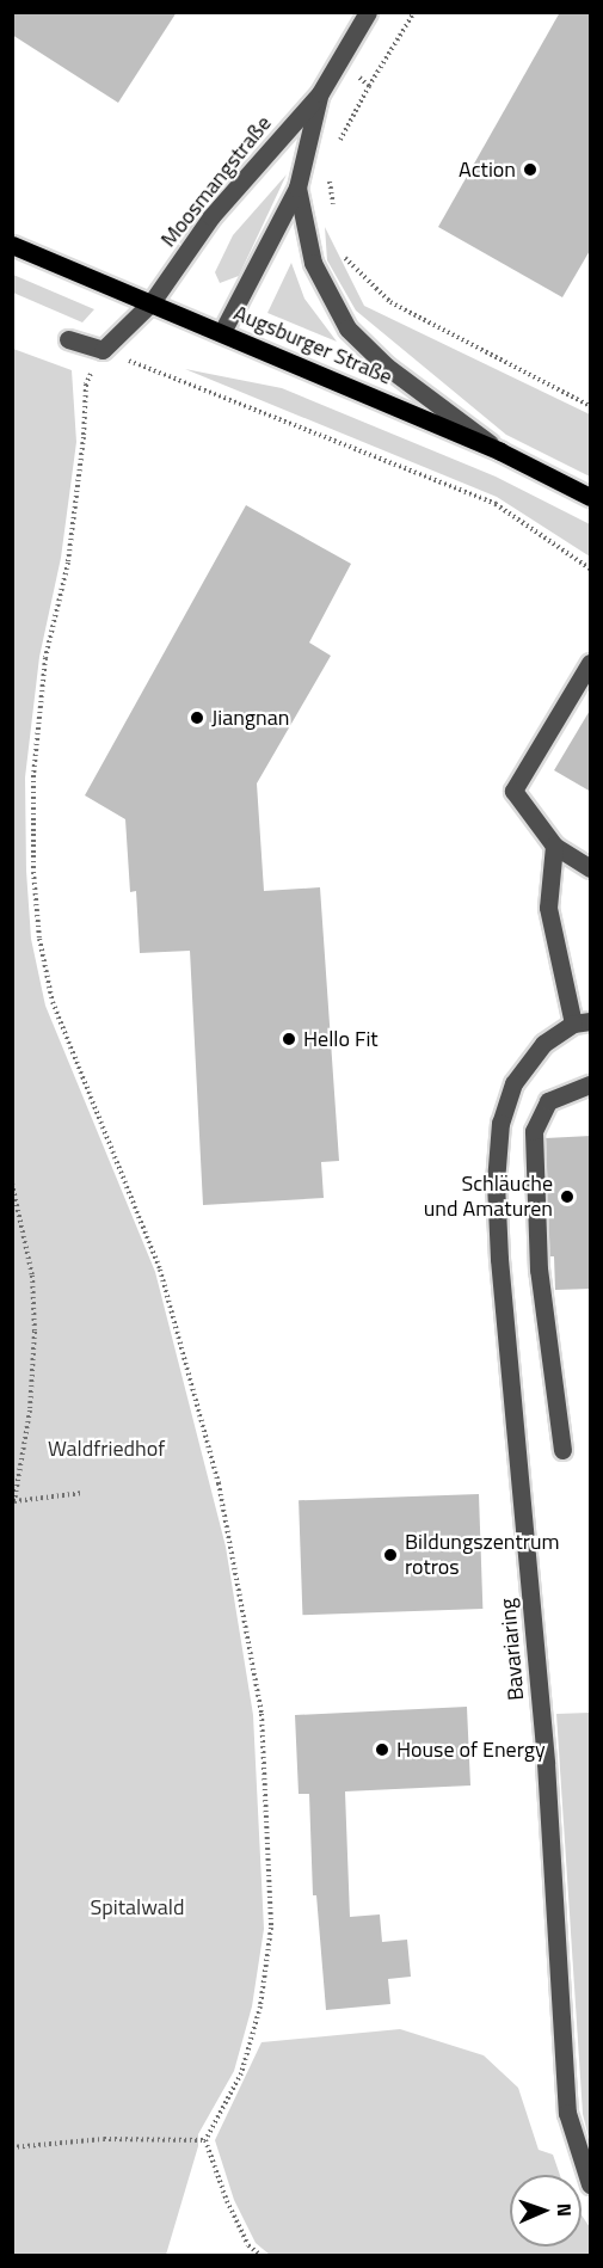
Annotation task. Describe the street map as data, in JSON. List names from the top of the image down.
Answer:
{
  "streets": {
    "main road": ["Augsburger Straße"],
    "street": ["Moosmangstraße", "Bavariaring"]
  },
  "crossings": [
    ["Moosmangstraße", "Augsburger Straße"]
  ],
  "parks": ["Waldfriedhof", "Spitalwald"],
  "places": [
    "Action",
    "Jiangnan",
    "Hello Fit",
    "Schläuche und Amaturen",
    "Bildungszentrum rotros",
    "House of Energy"
  ],
  "north": "right"
}
